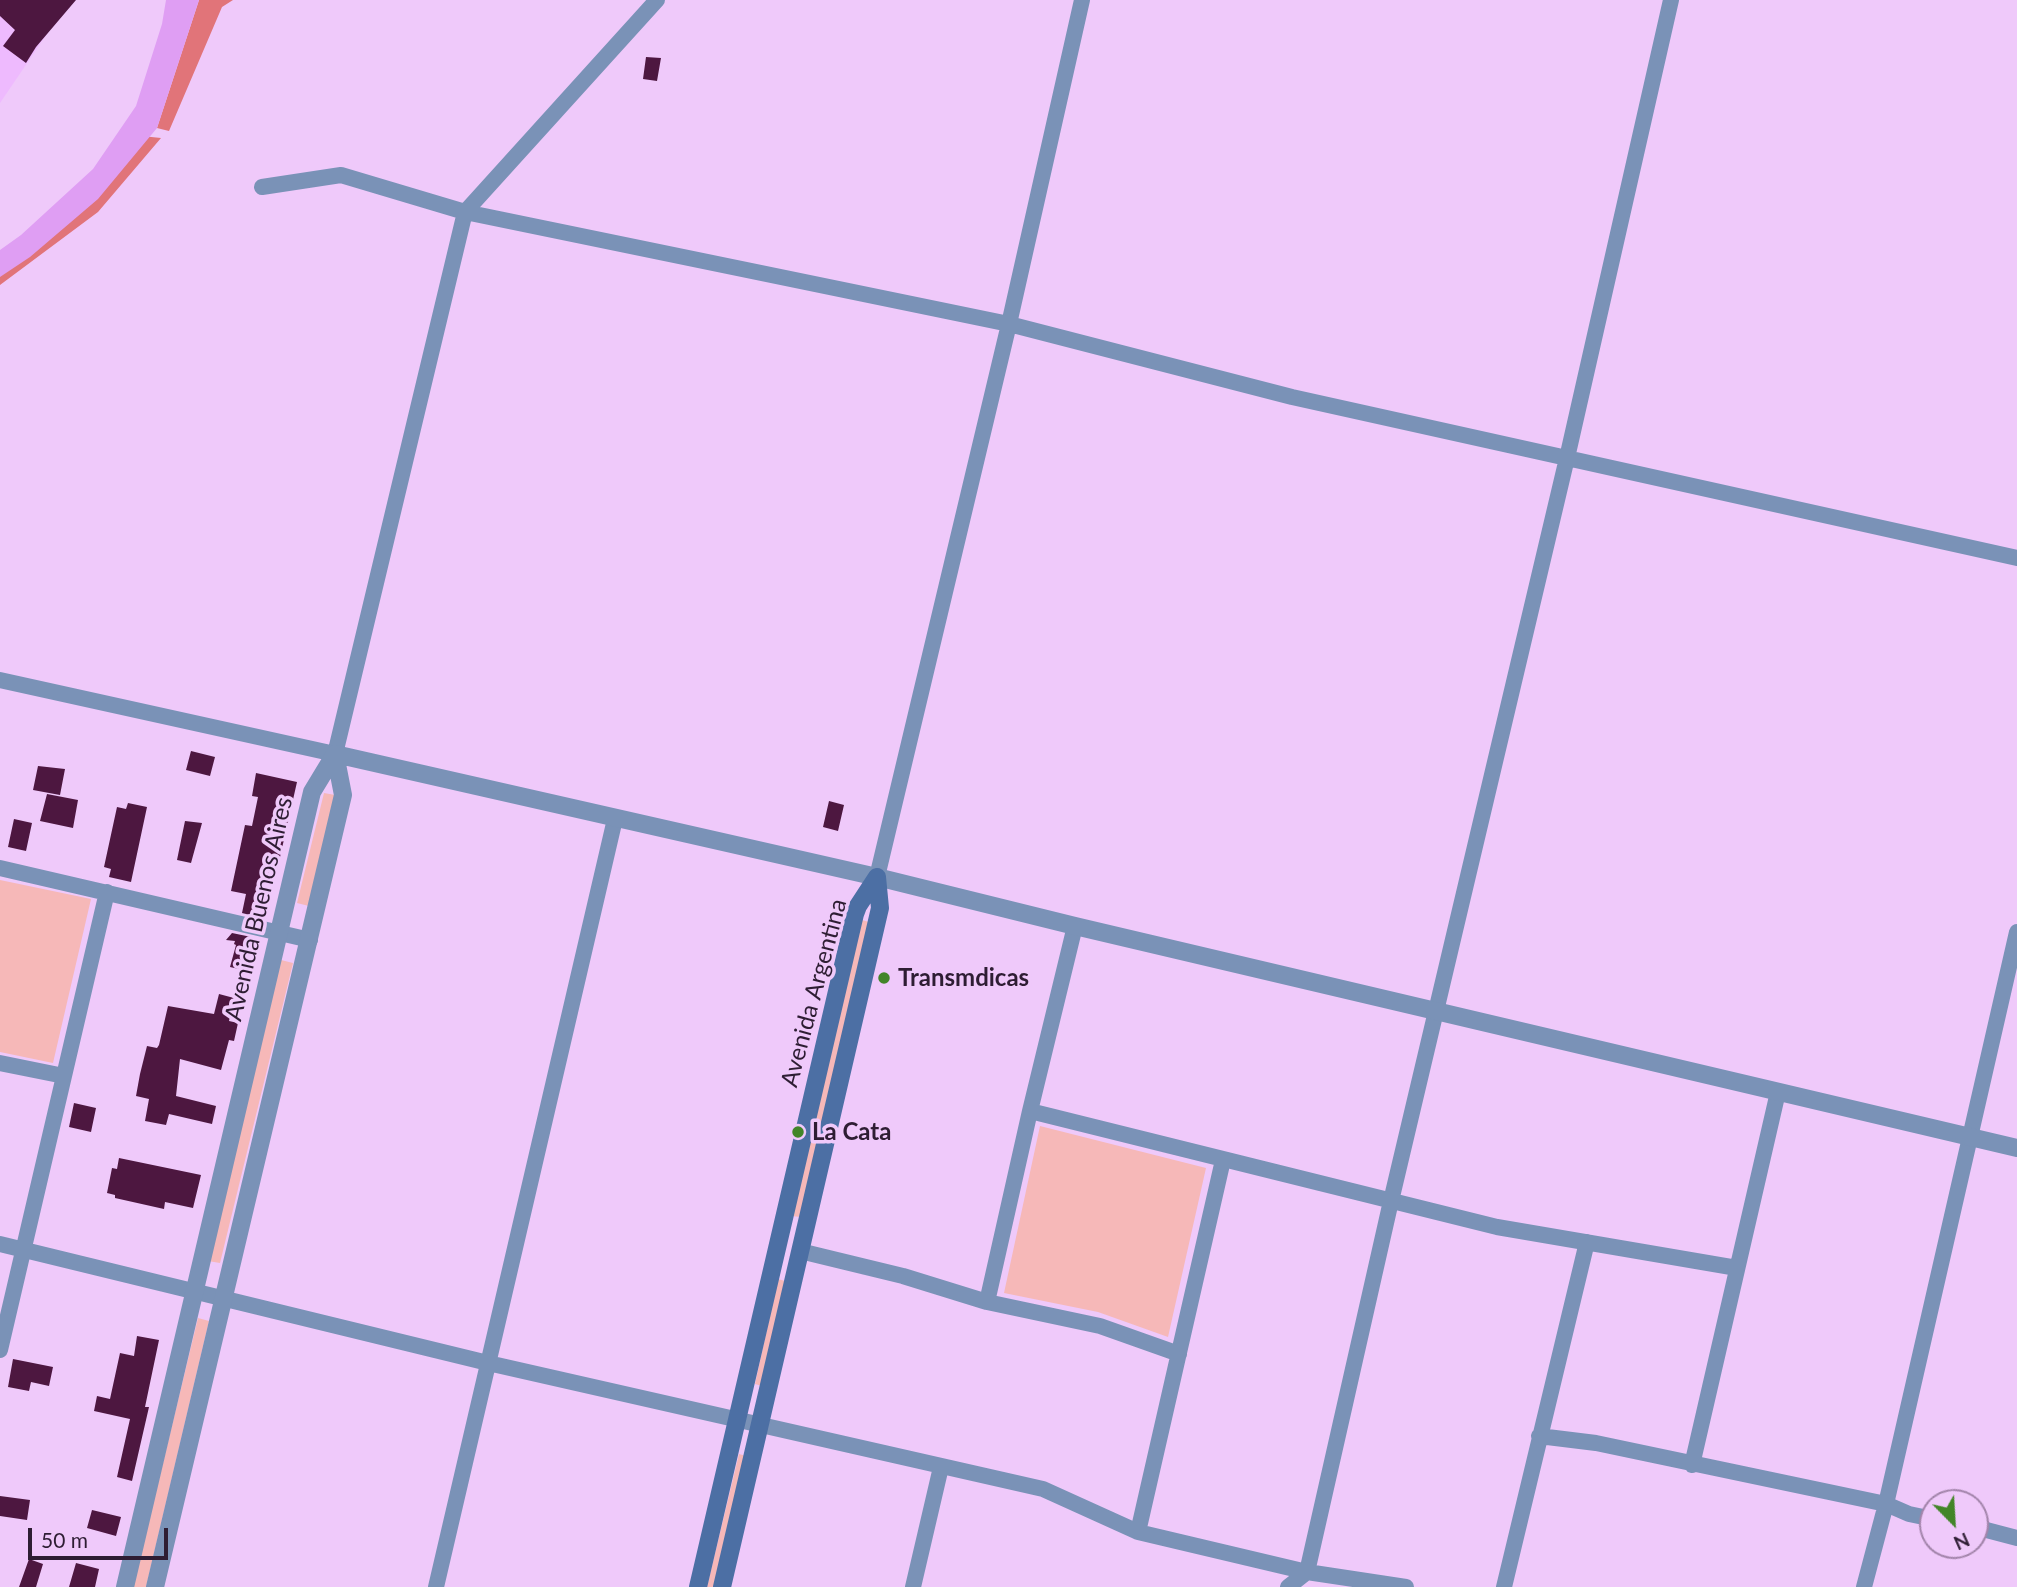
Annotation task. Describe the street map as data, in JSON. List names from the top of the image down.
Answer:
{
  "streets": {
    "main road": ["Avenida Argentina"],
    "street": ["Avenida Buenos Aires"]
  },
  "places": ["Transmdicas", "La Cata"],
  "scale_bar": "50 m",
  "north": "bottom right"
}
